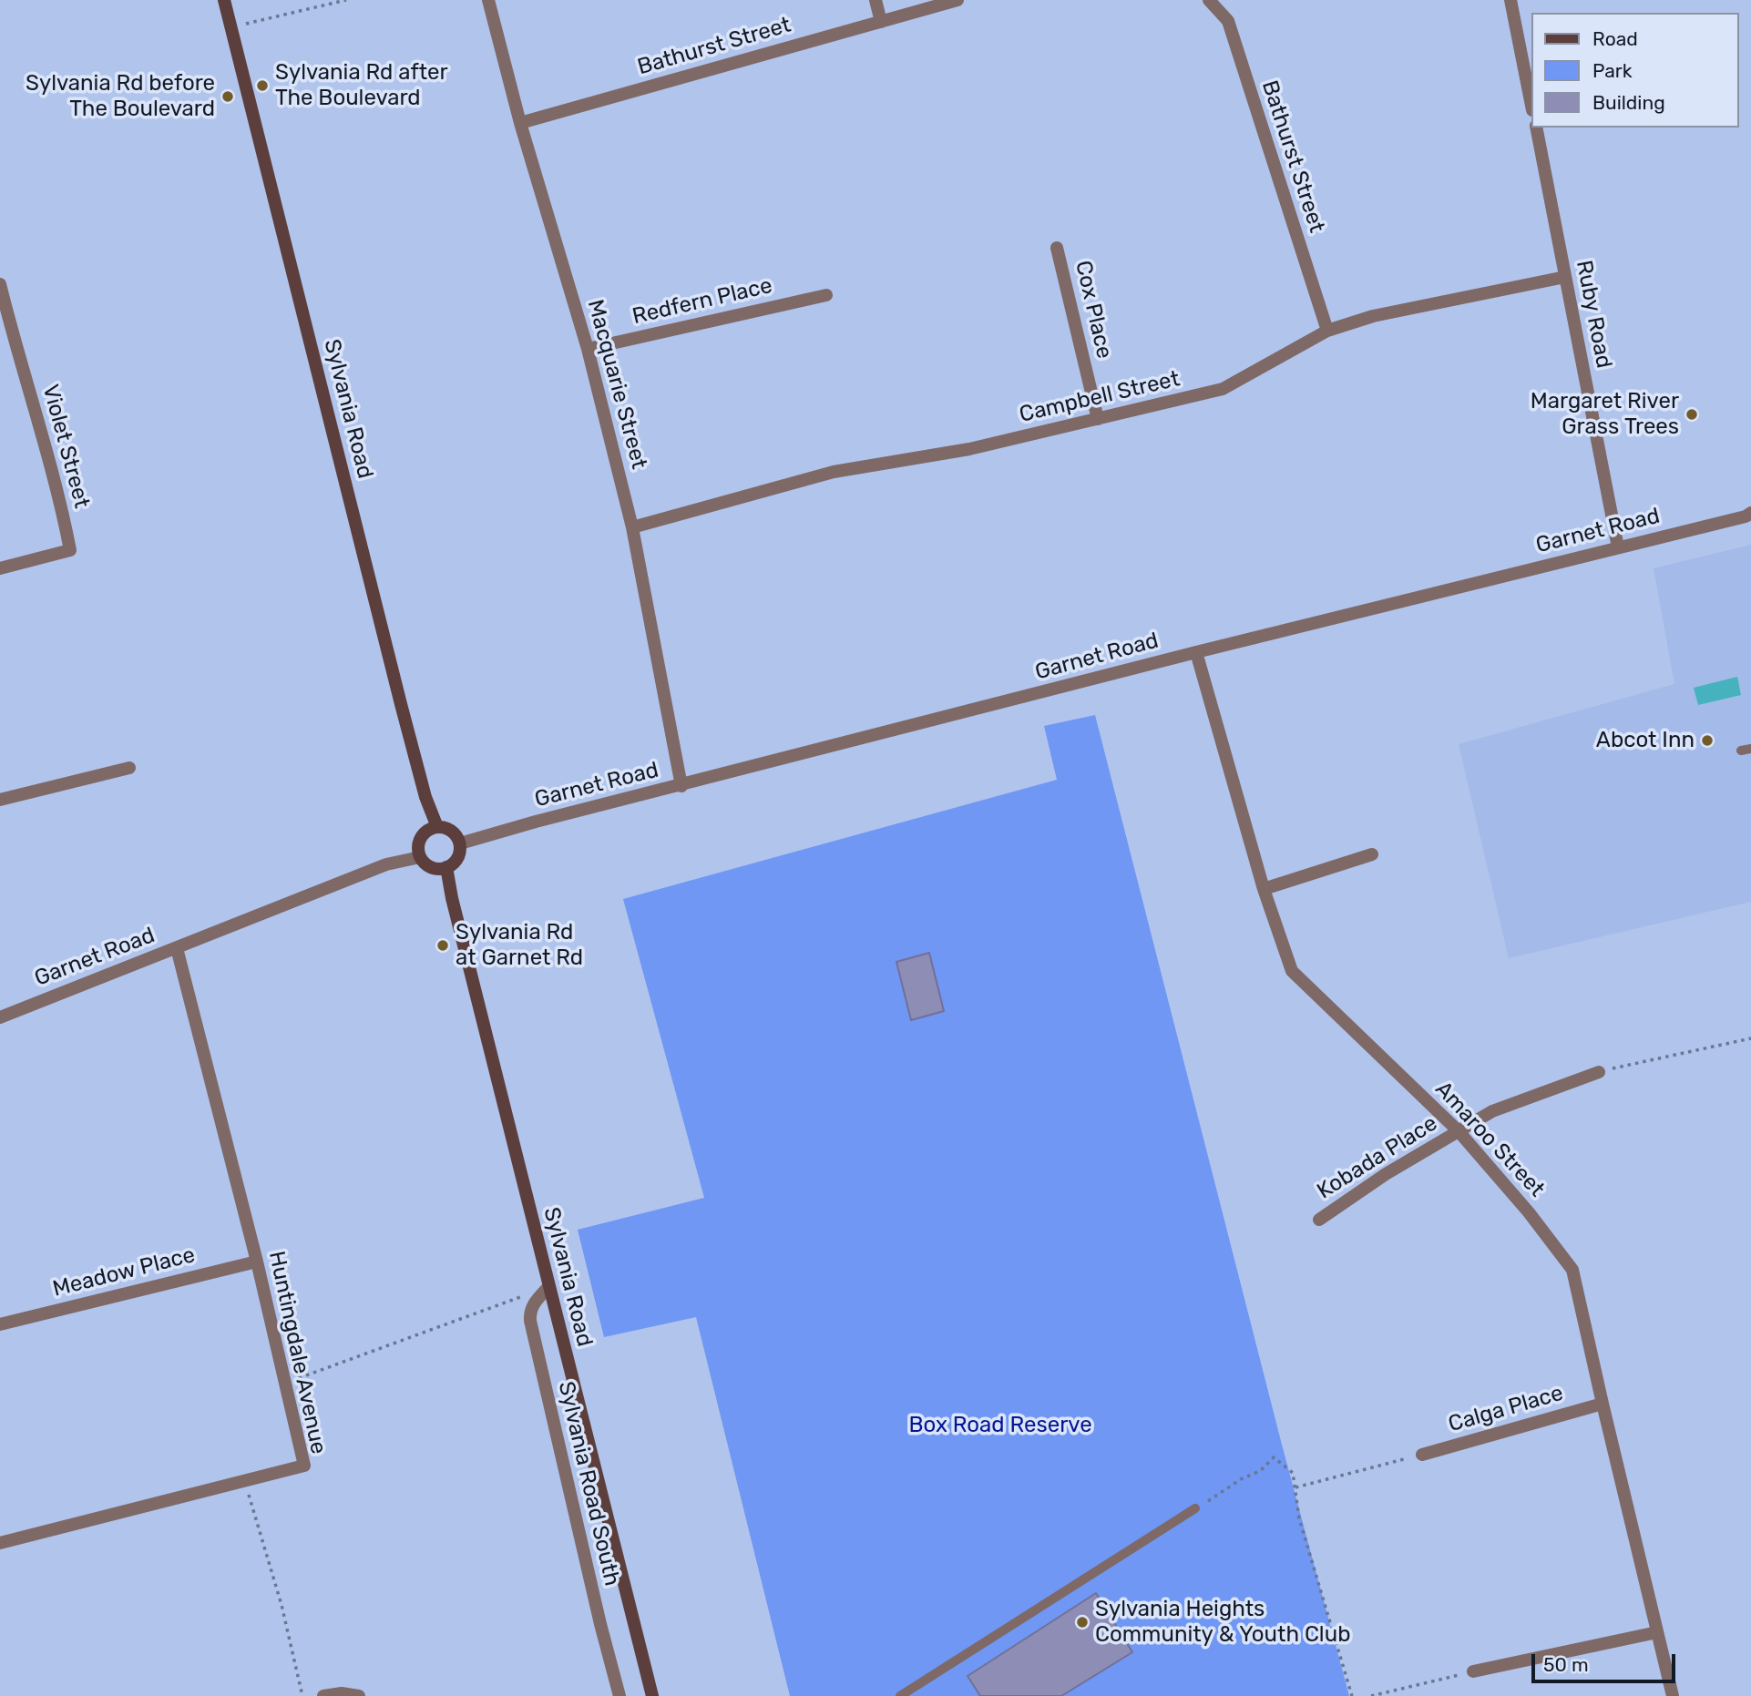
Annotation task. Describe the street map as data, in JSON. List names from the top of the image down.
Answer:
{
  "streets": {
    "street": [
      "Bathurst Street",
      "Redfern Place",
      "Cox Place",
      "Ruby Road",
      "Macquarie Street",
      "Campbell Street",
      "Sylvania Road",
      "Violet Street",
      "Garnet Road",
      "Amaroo Street",
      "Kobada Place",
      "Meadow Place",
      "Huntingdale Avenue",
      "Calga Place",
      "Sylvania Road South"
    ]
  },
  "crossings": [
    ["Bathurst Street", "Macquarie Street"],
    ["Bathurst Street", "Campbell Street"],
    ["Redfern Place", "Macquarie Street"],
    ["Cox Place", "Campbell Street"],
    ["Ruby Road", "Campbell Street"],
    ["Ruby Road", "Garnet Road"],
    ["Macquarie Street", "Campbell Street"],
    ["Macquarie Street", "Garnet Road"],
    ["Sylvania Road", "Garnet Road"],
    ["Sylvania Road", "Sylvania Road South"],
    ["Garnet Road", "Amaroo Street"],
    ["Garnet Road", "Huntingdale Avenue"],
    ["Amaroo Street", "Kobada Place"],
    ["Amaroo Street", "Calga Place"],
    ["Meadow Place", "Huntingdale Avenue"]
  ],
  "parks": ["Box Road Reserve"],
  "places": [
    "Sylvania Rd after The Boulevard",
    "Sylvania Rd before The Boulevard",
    "Margaret River Grass Trees",
    "Abcot Inn",
    "Sylvania Rd at Garnet Rd",
    "Sylvania Heights Community & Youth Club"
  ],
  "legend": ["Road", "Park", "Building"],
  "scale_bar": "50 m"
}
